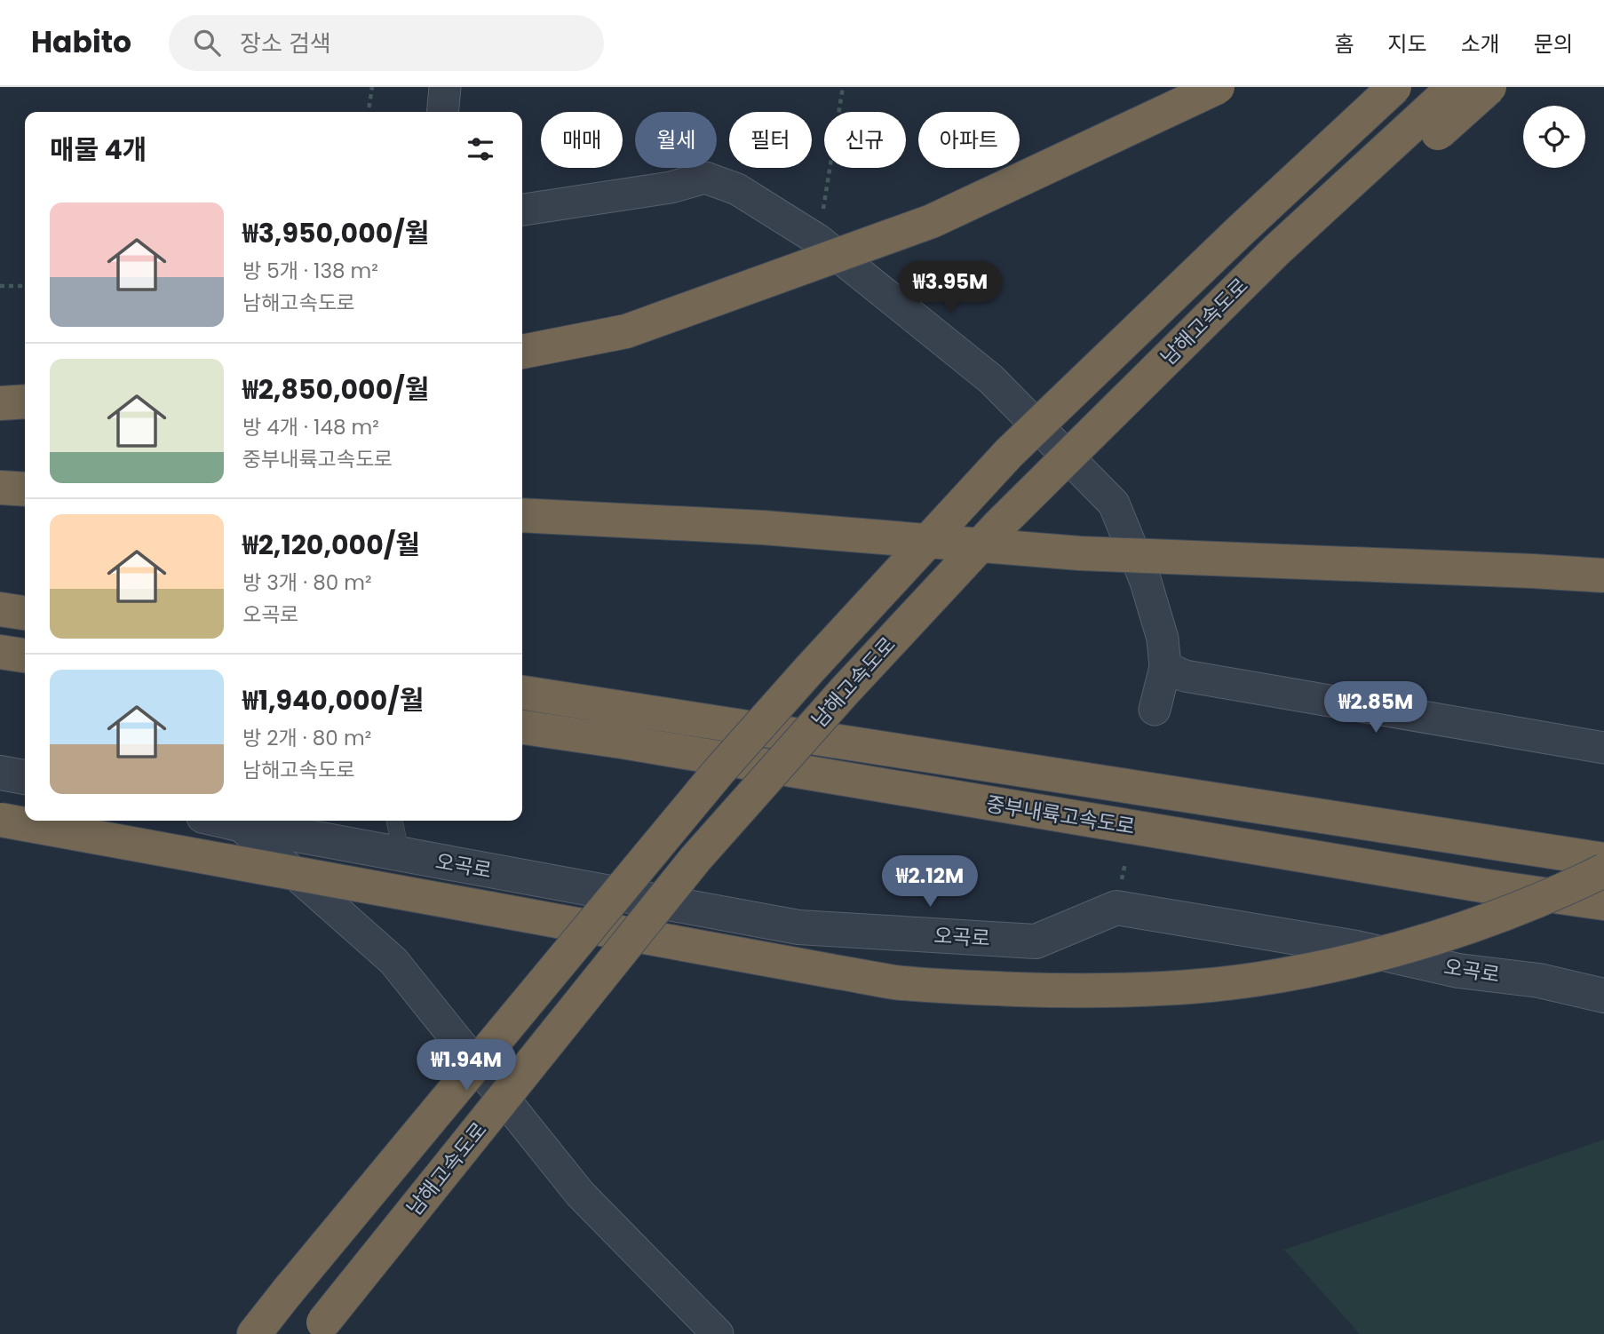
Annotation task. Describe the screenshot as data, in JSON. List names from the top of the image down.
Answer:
{
  "streets": {
    "highway": ["남해고속도로", "중부내륙고속도로"],
    "street": ["오곡로"]
  },
  "page": {
    "header": "Habito",
    "search": "장소 검색",
    "nav": [
      "홈",
      "지도",
      "소개",
      "문의"
    ],
    "chip": [
      "매매",
      "월세",
      "필터",
      "신규",
      "아파트"
    ],
    "heading": "매물 4개",
    "list": [
      {
        "name": "₩3,950,000/월",
        "note": "방 5개 · 138 m² · 남해고속도로"
      },
      {
        "name": "₩2,850,000/월",
        "note": "방 4개 · 148 m² · 중부내륙고속도로"
      },
      {
        "name": "₩2,120,000/월",
        "note": "방 3개 · 80 m² · 오곡로"
      },
      {
        "name": "₩1,940,000/월",
        "note": "방 2개 · 80 m² · 남해고속도로"
      }
    ],
    "price": [
      "₩3.95M",
      "₩2.85M",
      "₩2.12M",
      "₩1.94M"
    ]
  }
}
